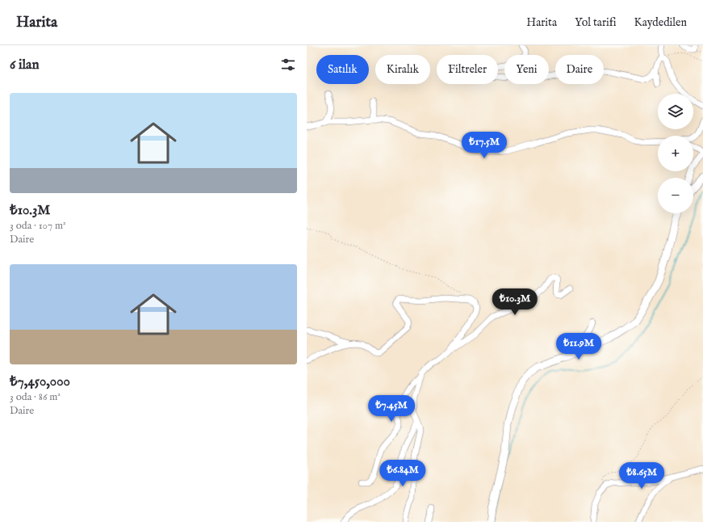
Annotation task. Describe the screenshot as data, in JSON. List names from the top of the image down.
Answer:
{
  "page": {
    "header": "Harita",
    "nav": ["Harita", "Yol tarifi", "Kaydedilen"],
    "heading": "6 ilan",
    "chip": [
      "Satılık",
      "Kiralık",
      "Filtreler",
      "Yeni",
      "Daire"
    ],
    "list": [
      {
        "name": "₺10.3M",
        "note": "3 oda · 107 m² · Daire"
      },
      {
        "name": "₺7,450,000",
        "note": "3 oda · 86 m² · Daire"
      }
    ],
    "map_buttons": ["+", "−"],
    "price": [
      "₺17.5M",
      "₺10.3M",
      "₺11.9M",
      "₺7.45M",
      "₺6.84M",
      "₺8.65M"
    ]
  }
}
